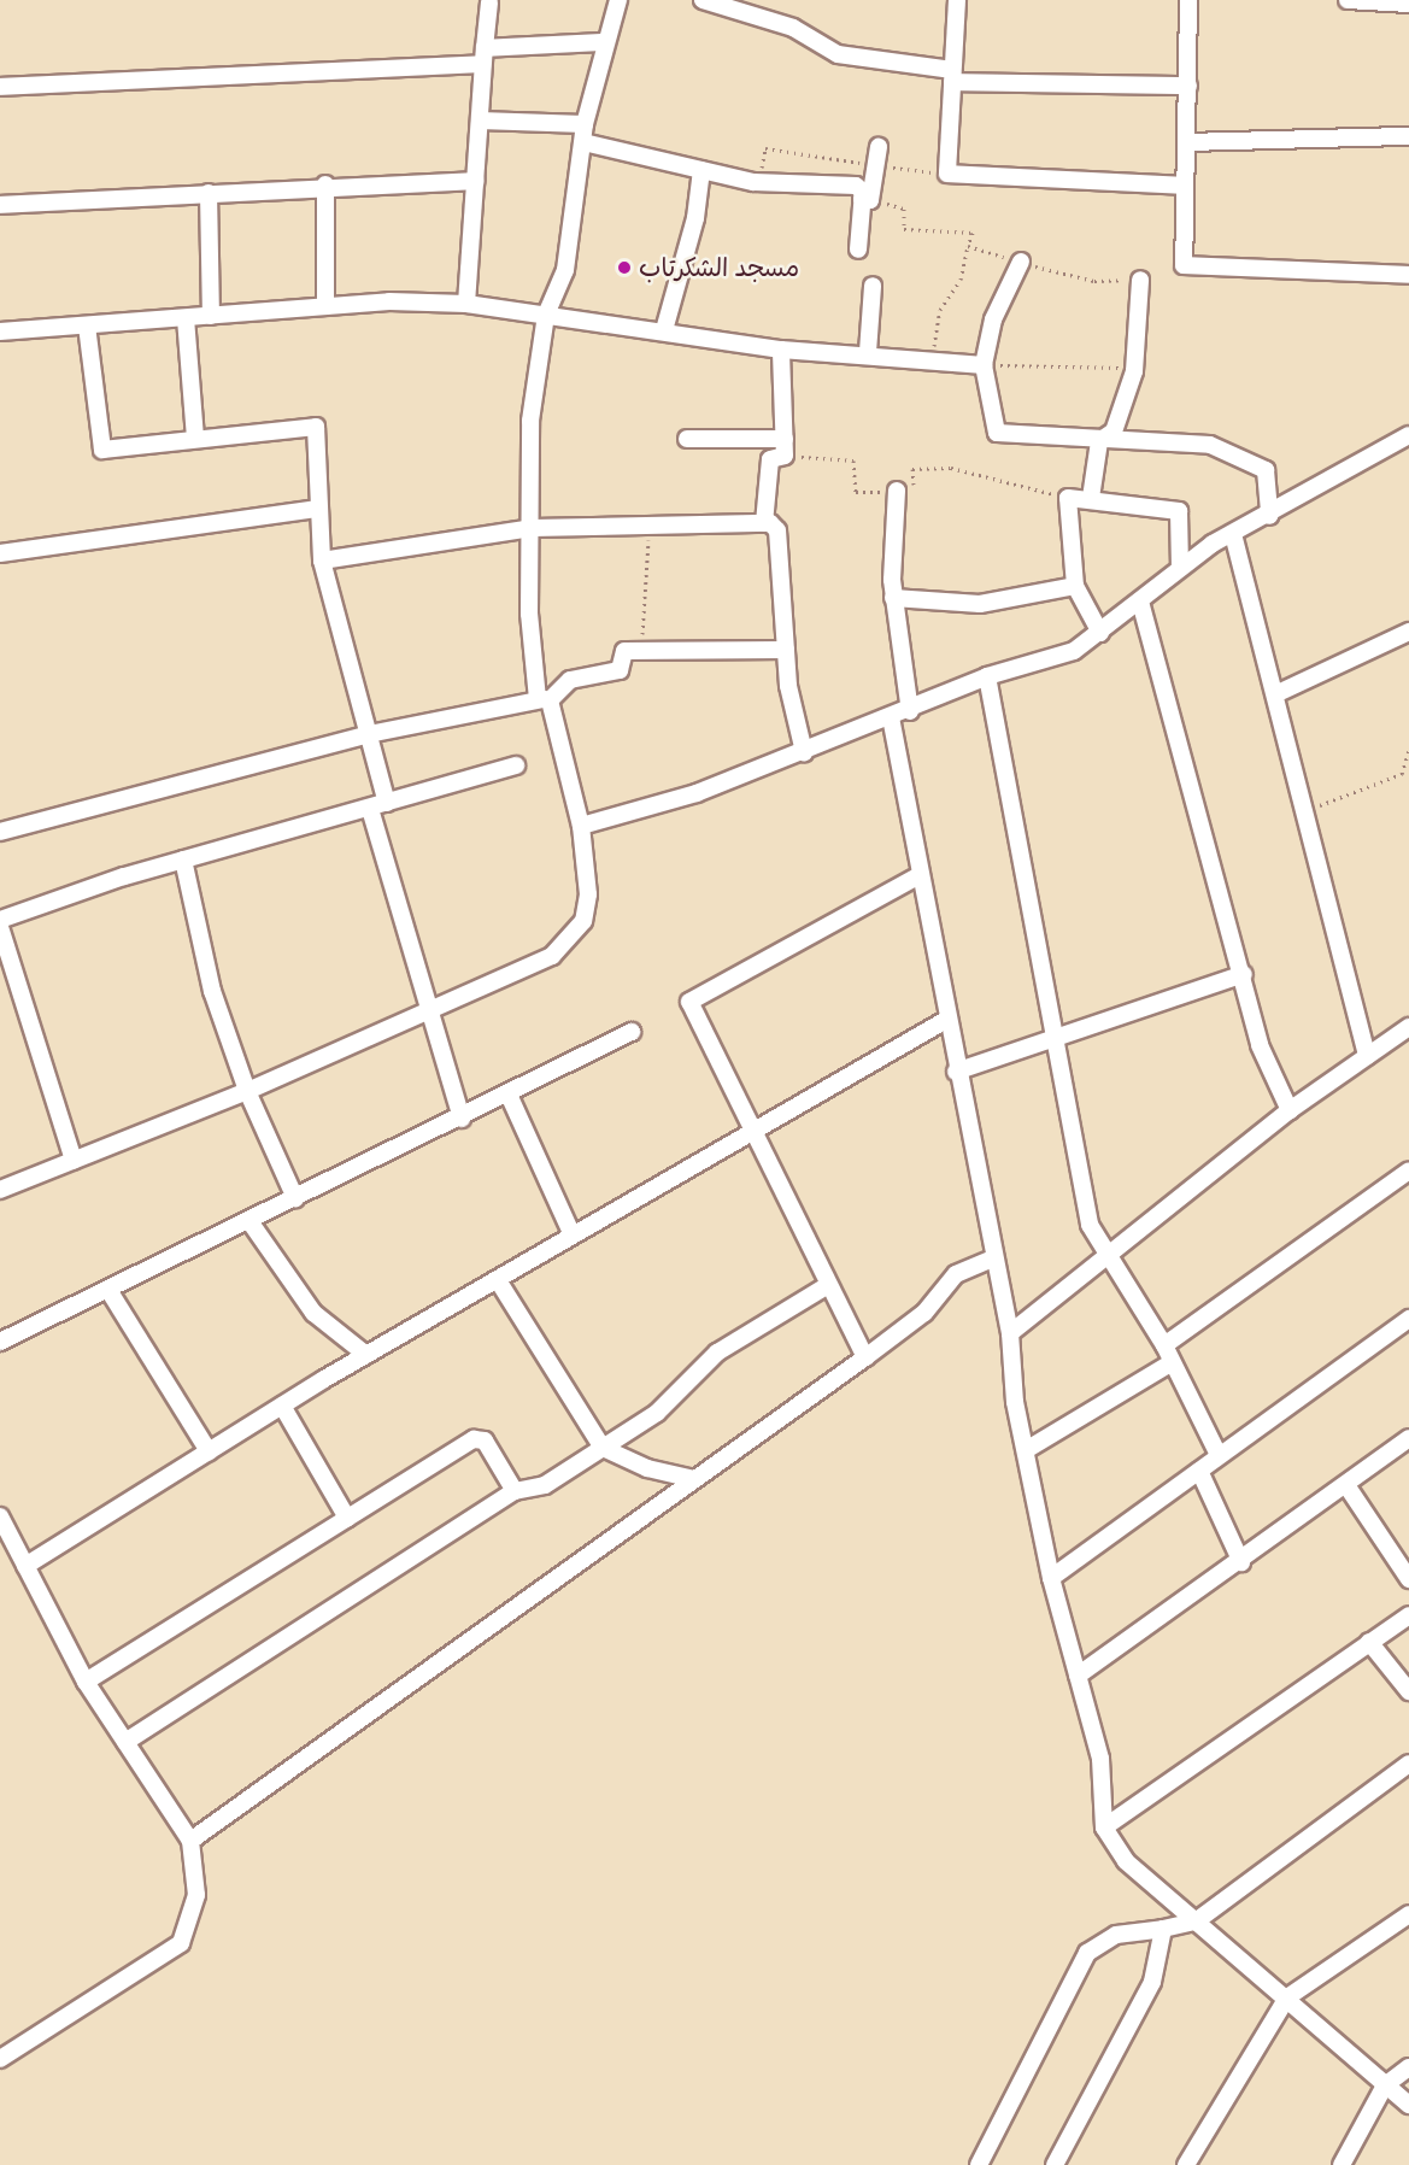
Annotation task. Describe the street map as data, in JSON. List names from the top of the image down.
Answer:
{
  "places": ["مسجد الشكرتاب"]
}
